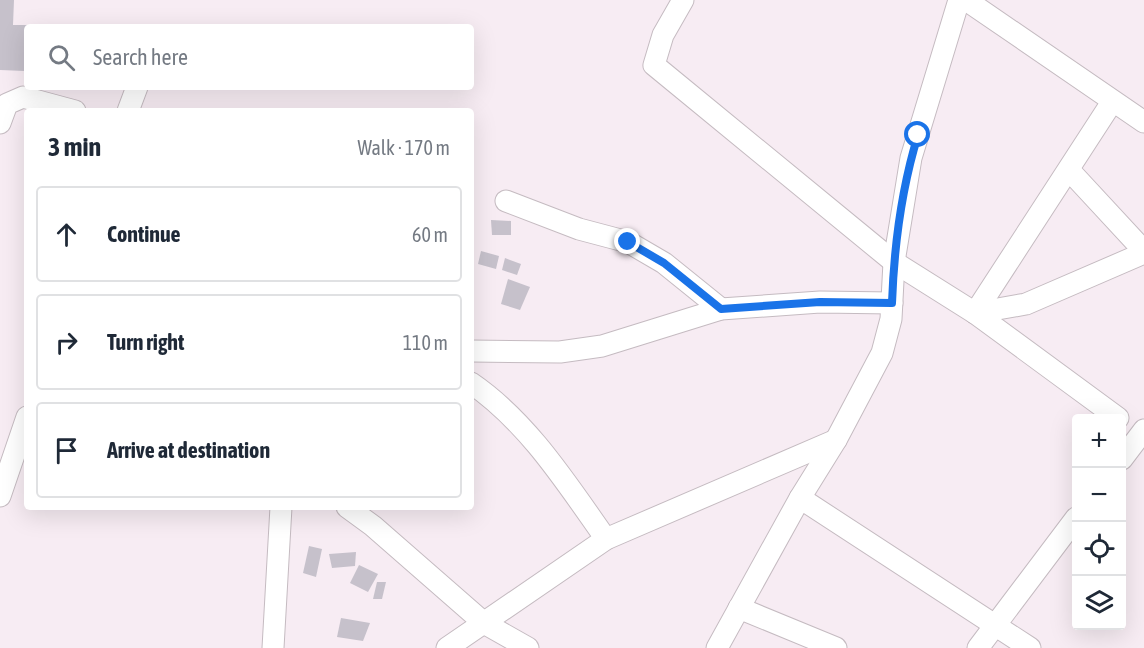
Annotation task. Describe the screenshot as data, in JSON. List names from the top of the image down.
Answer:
{
  "page": {
    "search": "Search here",
    "heading": ["3 min", "Walk · 170 m"],
    "list": [
      ["Continue", "60 m"],
      ["Turn right", "110 m"],
      "Arrive at destination"
    ],
    "map_buttons": ["+", "−"]
  }
}
